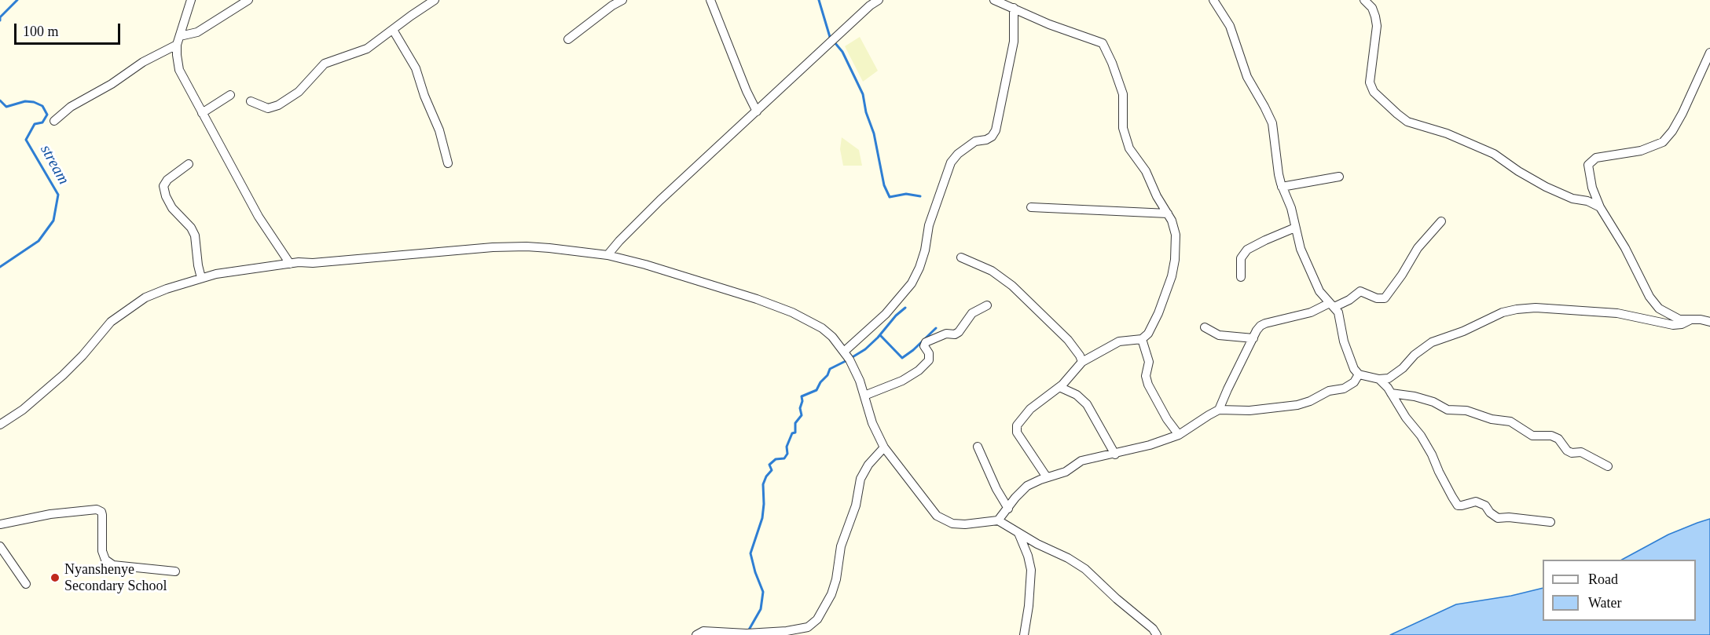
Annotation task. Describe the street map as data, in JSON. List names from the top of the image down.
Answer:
{
  "water": ["stream"],
  "places": ["Nyanshenye Secondary School"],
  "legend": ["Road", "Water"],
  "scale_bar": "100 m"
}
